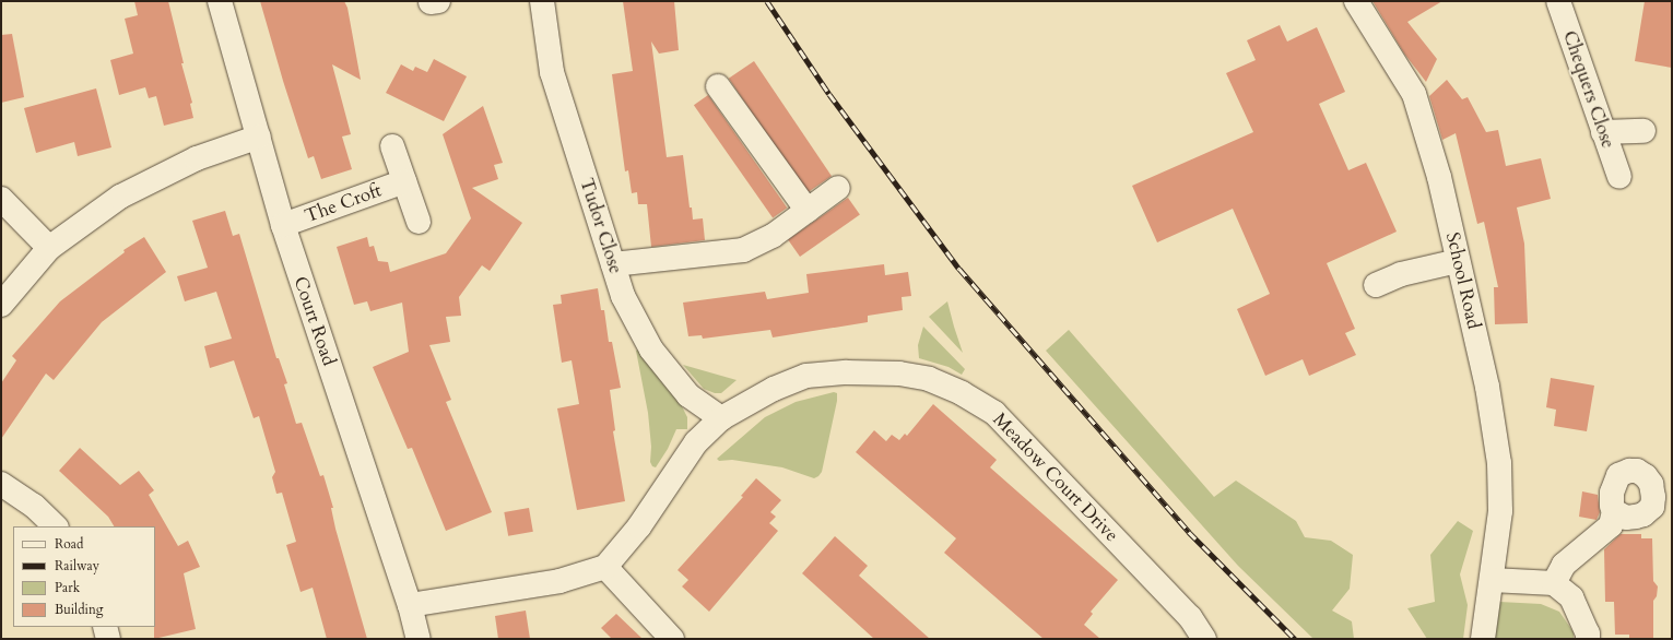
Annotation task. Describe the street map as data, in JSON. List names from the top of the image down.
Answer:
{
  "streets": {
    "street": [
      "Chequers Close",
      "The Croft",
      "Tudor Close",
      "School Road",
      "Court Road",
      "Meadow Court Drive"
    ]
  },
  "crossings": [
    ["The Croft", "Court Road"],
    ["Tudor Close", "Meadow Court Drive"]
  ],
  "legend": [
    "Road",
    "Railway",
    "Park",
    "Building"
  ]
}
